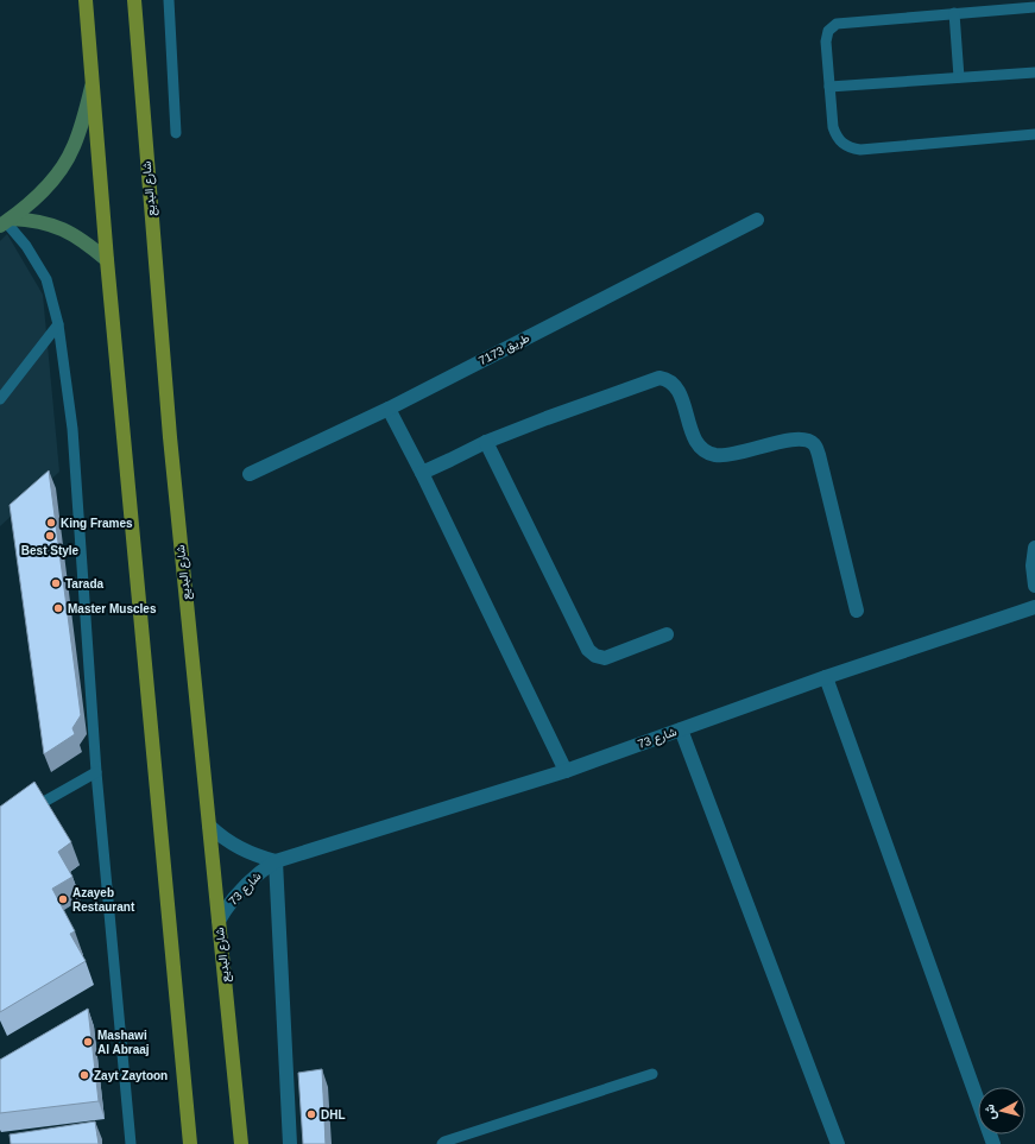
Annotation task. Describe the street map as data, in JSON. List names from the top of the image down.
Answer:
{
  "streets": {
    "main road": ["شارع البديع"],
    "street": ["طريق 7173", "شارع 73"]
  },
  "crossings": [
    ["شارع البديع", "شارع 73"]
  ],
  "places": [
    "King Frames",
    "Best Style",
    "Tarada",
    "Master Muscles",
    "Azayeb Restaurant",
    "Mashawi Al Abraaj",
    "Zayt Zaytoon",
    "DHL"
  ],
  "north": "left"
}
